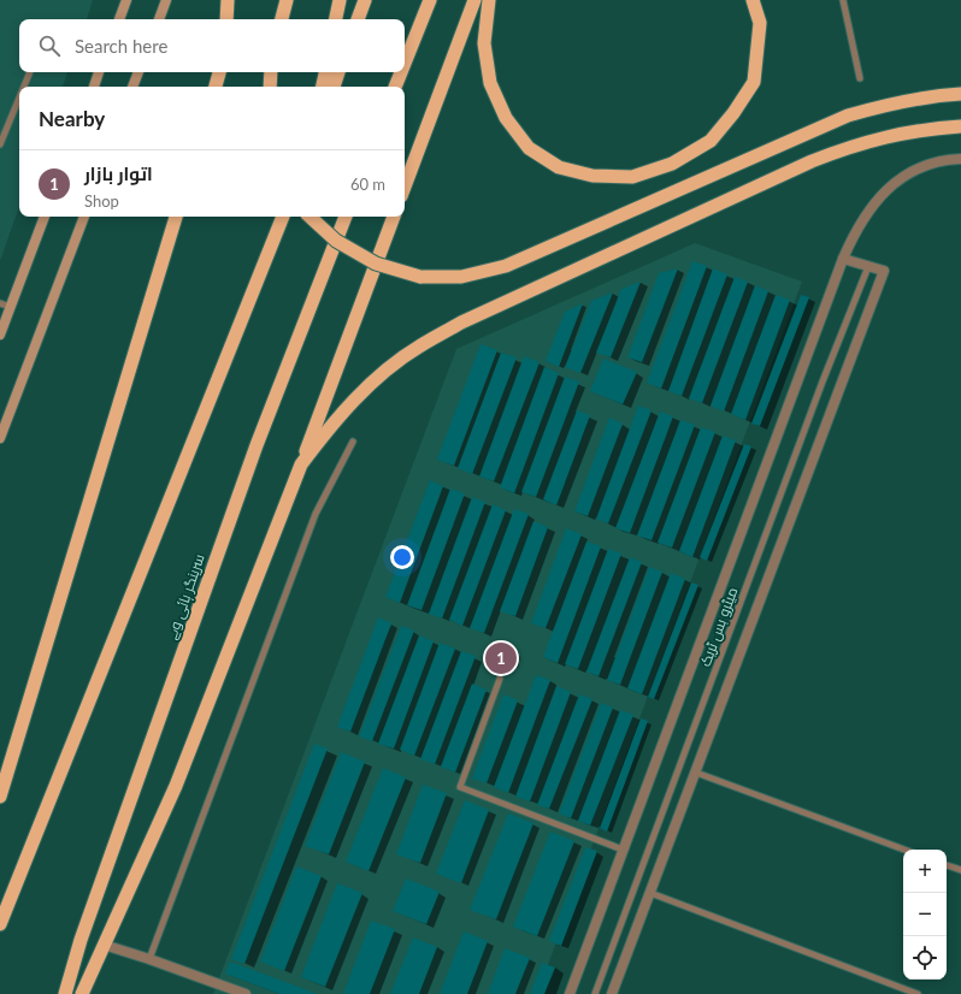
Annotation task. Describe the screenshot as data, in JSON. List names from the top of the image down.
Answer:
{
  "streets": {
    "highway": ["سرینگر ہائی وے"],
    "lane": ["میٹرو بس ٹریک"]
  },
  "page": {
    "search": "Search here",
    "heading": "Nearby",
    "list": [
      {
        "mark": "1",
        "name": "اتوار بازار",
        "note": "Shop",
        "value": "60 m"
      }
    ],
    "pins": "1",
    "map_buttons": ["+", "−"]
  }
}
